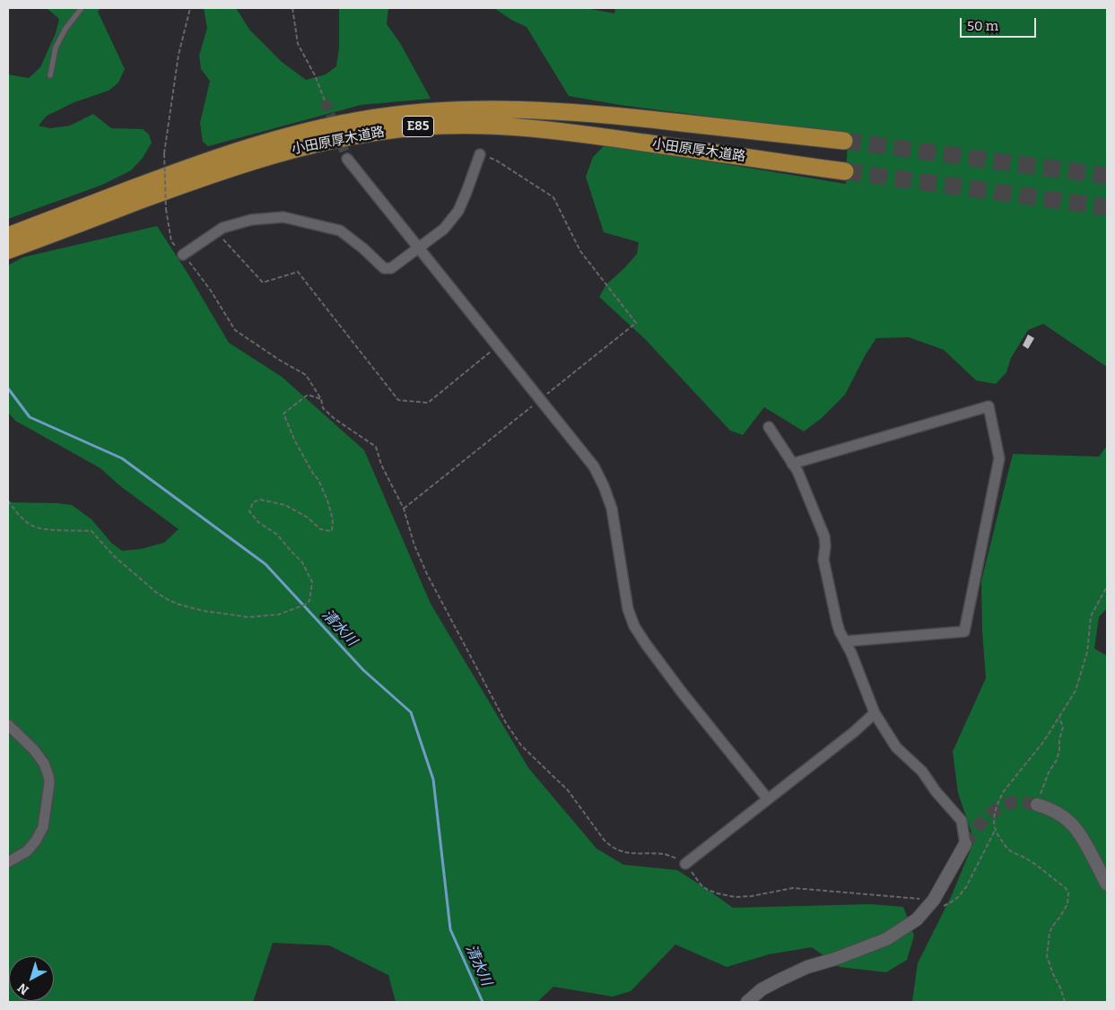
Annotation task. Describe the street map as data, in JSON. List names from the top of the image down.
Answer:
{
  "streets": {
    "highway": ["E85", "小田原厚木道路"]
  },
  "water": ["清水川"],
  "scale_bar": "50 m",
  "north": "bottom left"
}
